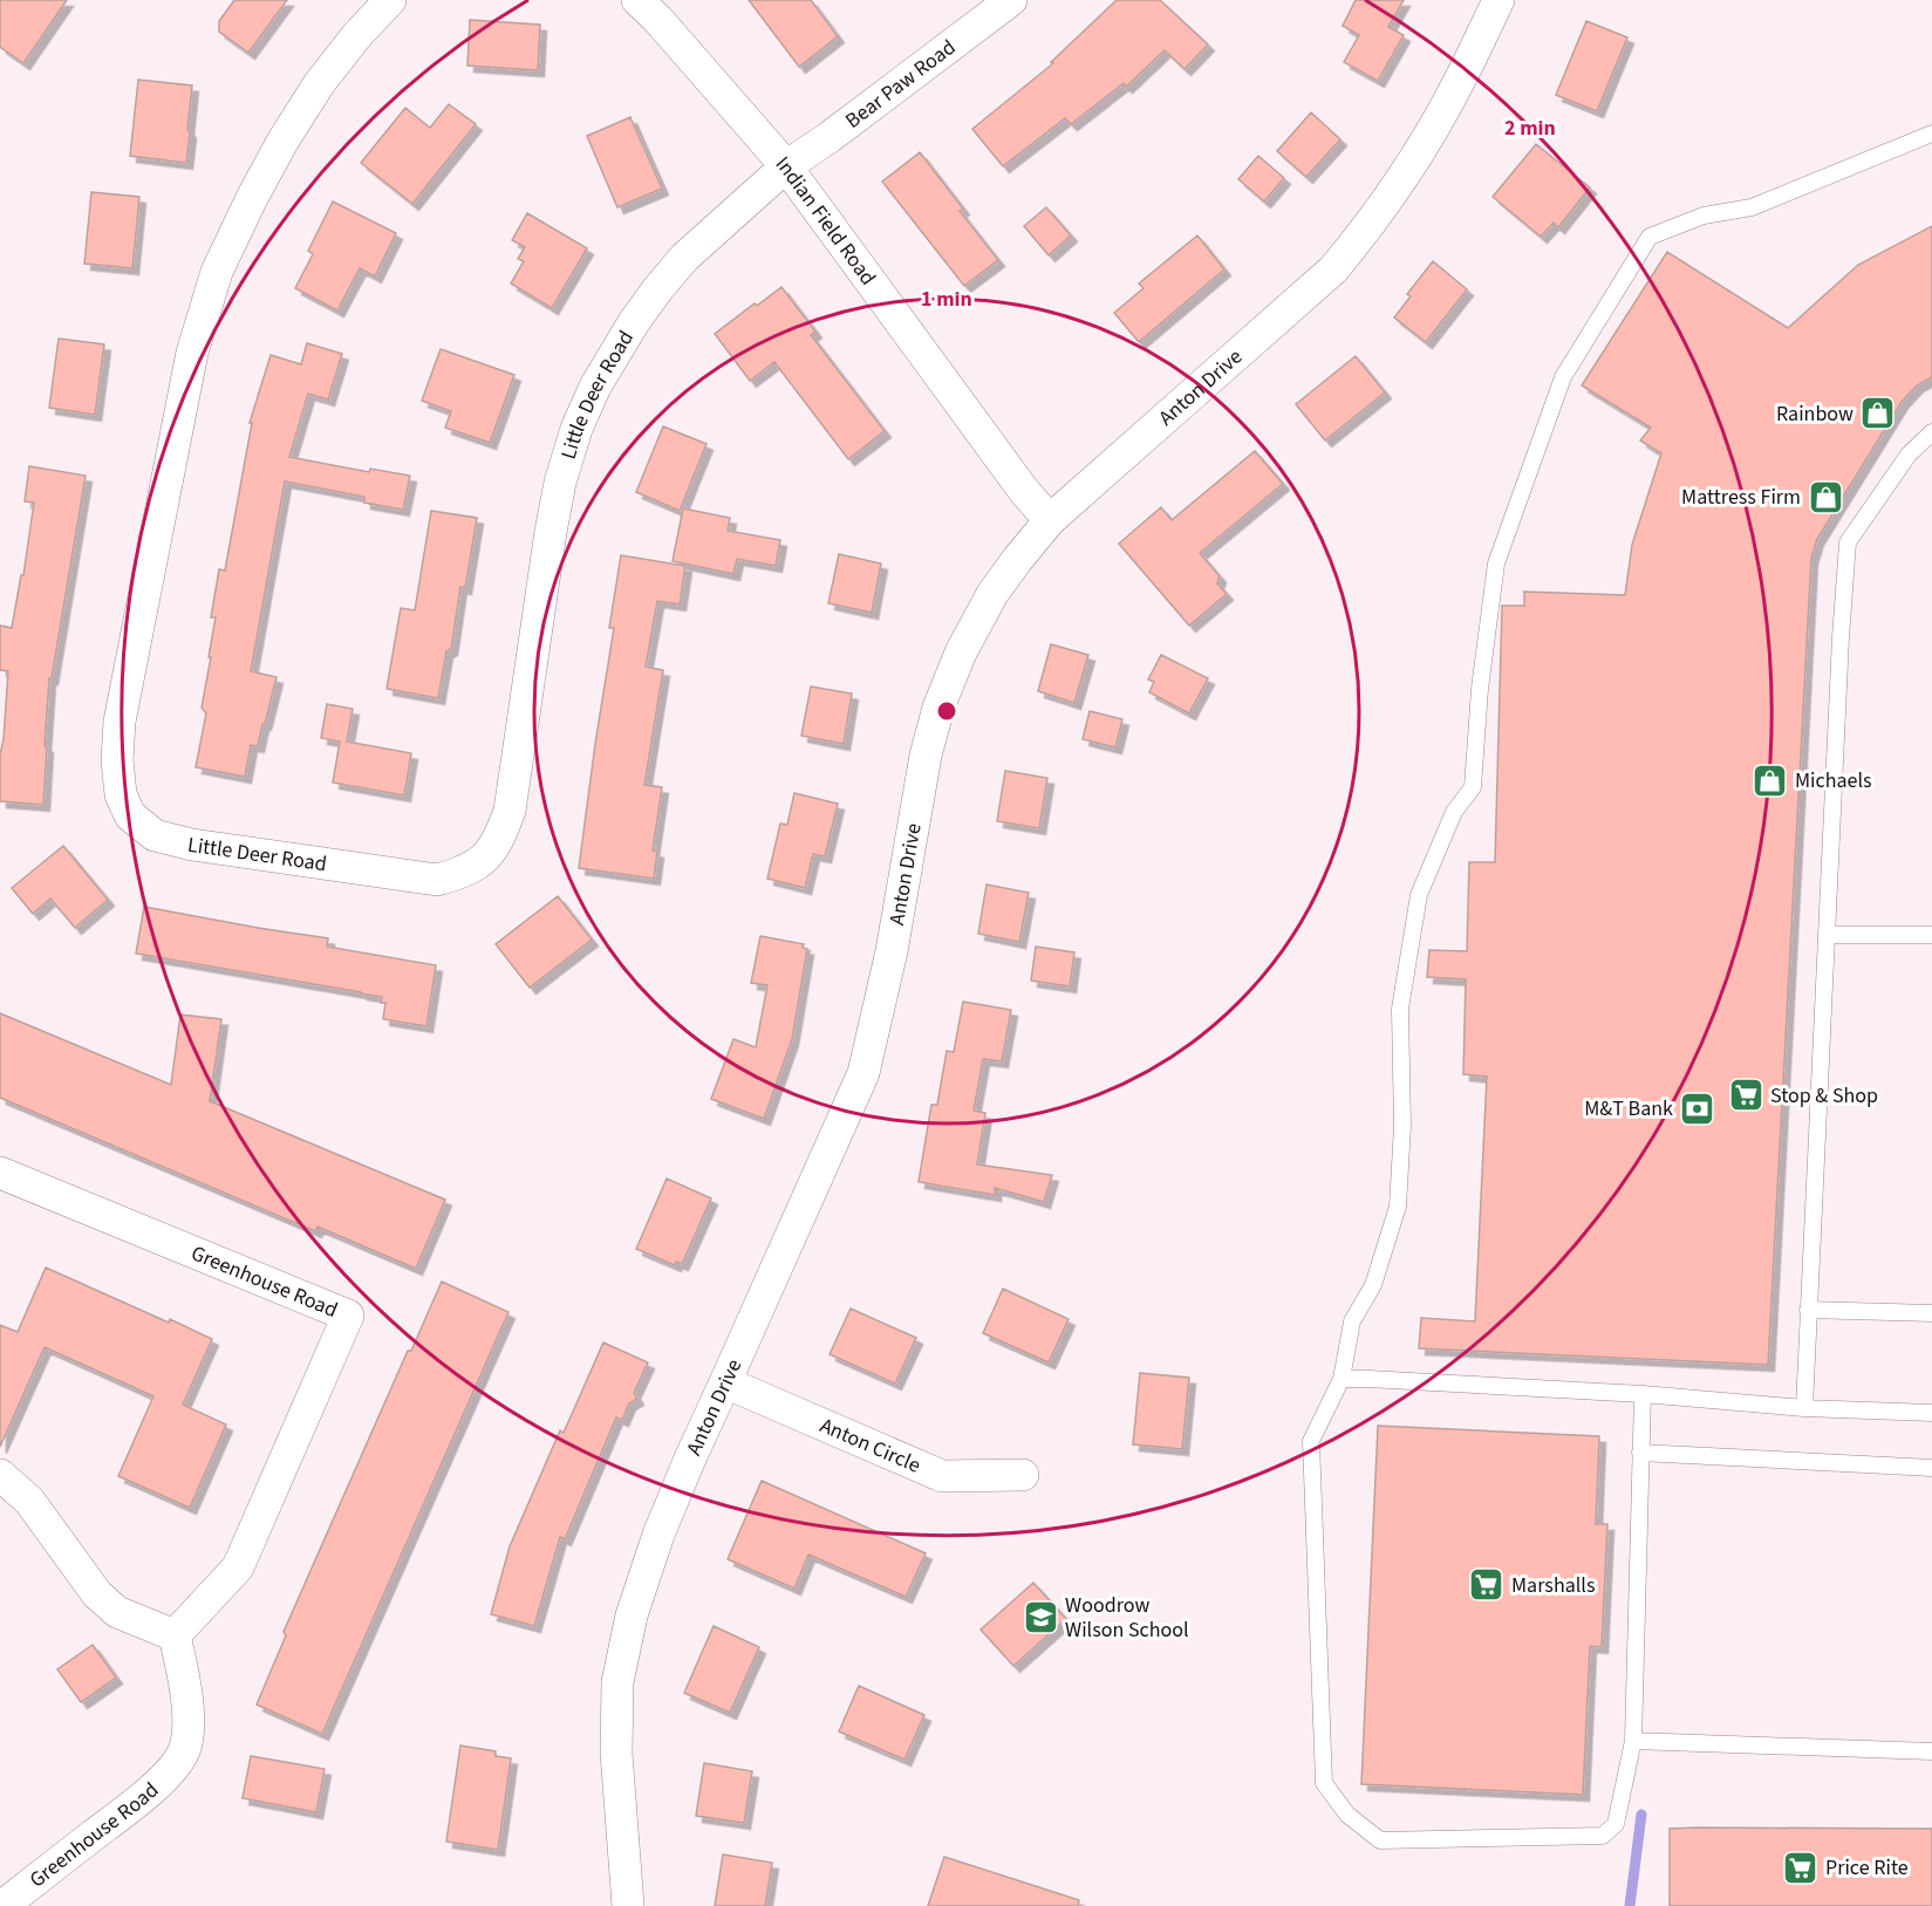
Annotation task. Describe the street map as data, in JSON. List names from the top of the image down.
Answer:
{
  "streets": {
    "street": [
      "Bear Paw Road",
      "Indian Field Road",
      "Anton Drive",
      "Little Deer Road",
      "Greenhouse Road",
      "Anton Circle"
    ]
  },
  "crossings": [
    ["Bear Paw Road", "Indian Field Road"],
    ["Bear Paw Road", "Little Deer Road"],
    ["Indian Field Road", "Anton Drive"],
    ["Indian Field Road", "Little Deer Road"],
    ["Anton Drive", "Anton Circle"]
  ],
  "places": {
    "shop": ["Rainbow", "Mattress Firm", "Michaels"],
    "supermarket": ["Stop & Shop", "Marshalls", "Price Rite"],
    "bank": ["M&T Bank"],
    "school or university": ["Woodrow Wilson School"]
  },
  "rings": ["2 min", "1 min"]
}
